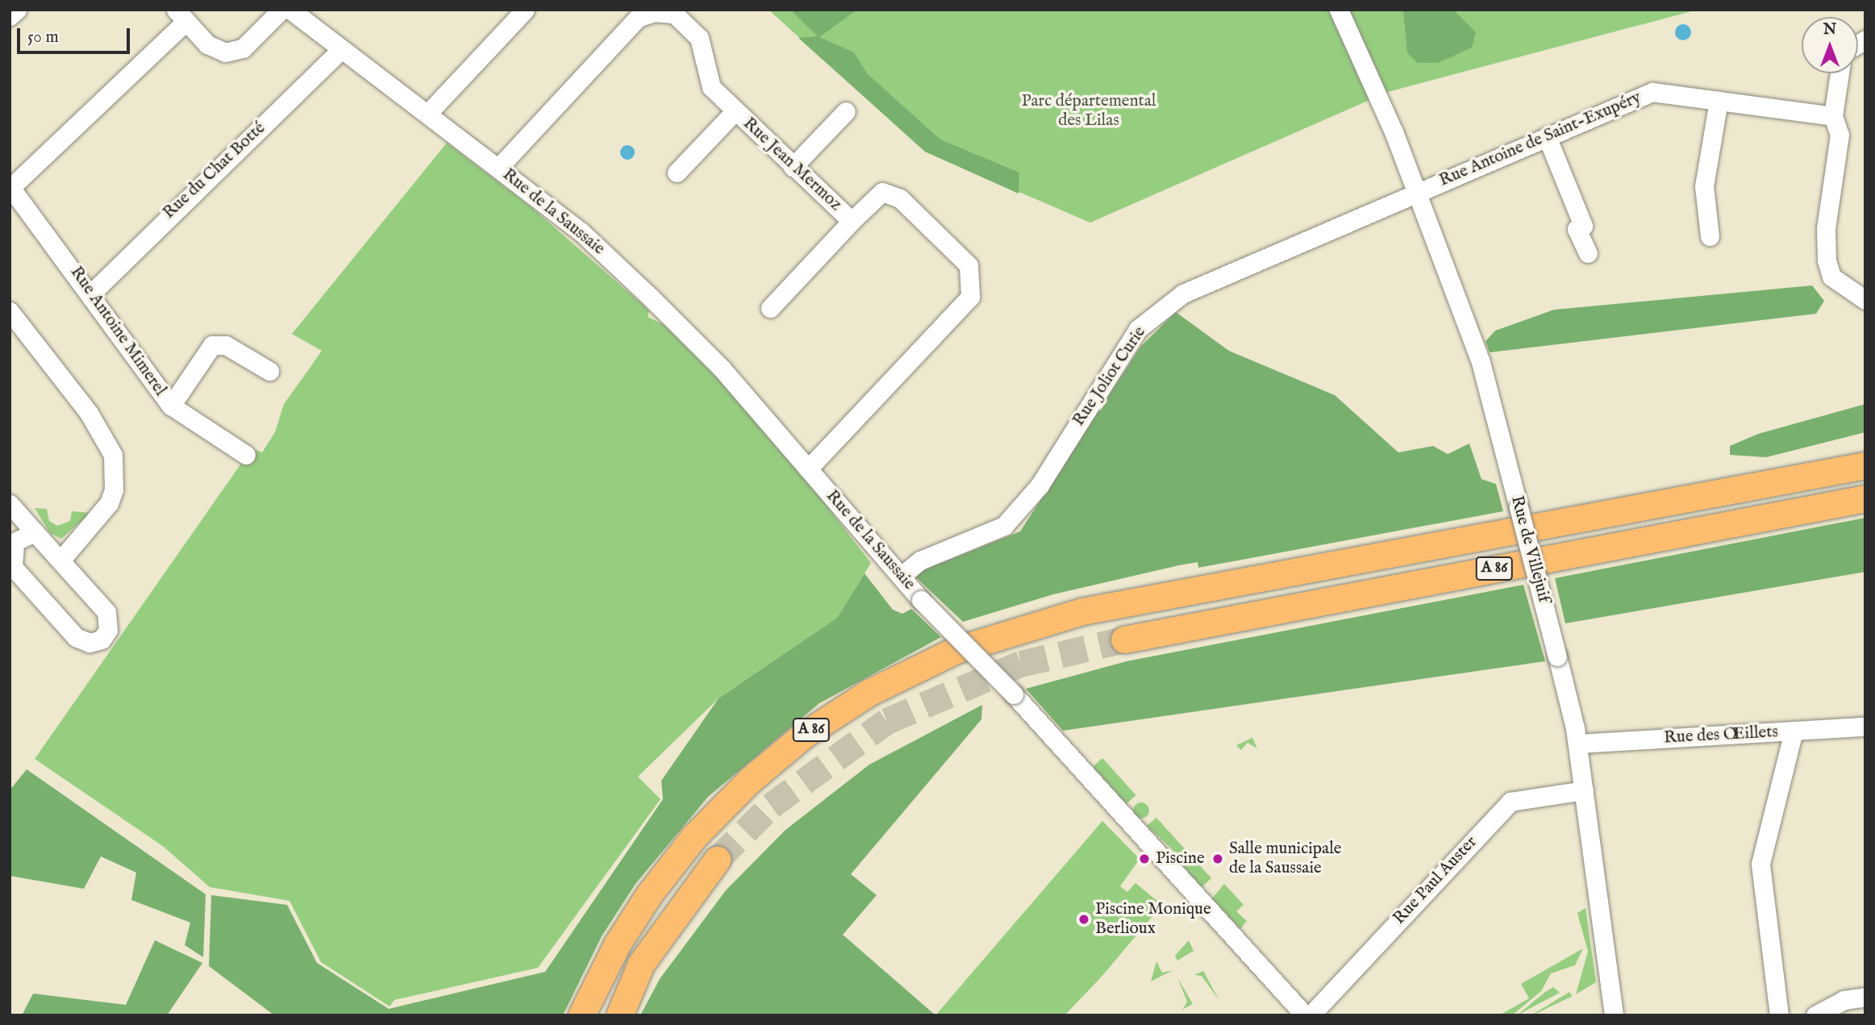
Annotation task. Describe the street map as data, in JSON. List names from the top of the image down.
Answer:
{
  "streets": {
    "highway": ["A 86"],
    "street": [
      "Rue Antoine de Saint-Exupéry",
      "Rue Jean Mermoz",
      "Rue du Chat Botté",
      "Rue de la Saussaie",
      "Rue Antoine Mimerel",
      "Rue Joliot Curie",
      "Rue de Villejuif",
      "Rue des Œillets",
      "Rue Paul Auster"
    ]
  },
  "crossings": [
    ["Rue Antoine de Saint-Exupéry", "Rue Joliot Curie"],
    ["Rue Antoine de Saint-Exupéry", "Rue de Villejuif"],
    ["Rue Jean Mermoz", "Rue de la Saussaie"],
    ["Rue du Chat Botté", "Rue de la Saussaie"],
    ["Rue du Chat Botté", "Rue Antoine Mimerel"],
    ["Rue de la Saussaie", "Rue Joliot Curie"],
    ["Rue Joliot Curie", "Rue de Villejuif"],
    ["Rue de Villejuif", "Rue des Œillets"],
    ["Rue de Villejuif", "Rue Paul Auster"]
  ],
  "parks": ["Parc départemental des Lilas"],
  "places": ["Piscine", "Salle municipale de la Saussaie", "Piscine Monique Berlioux"],
  "scale_bar": "50 m",
  "north": "top"
}
